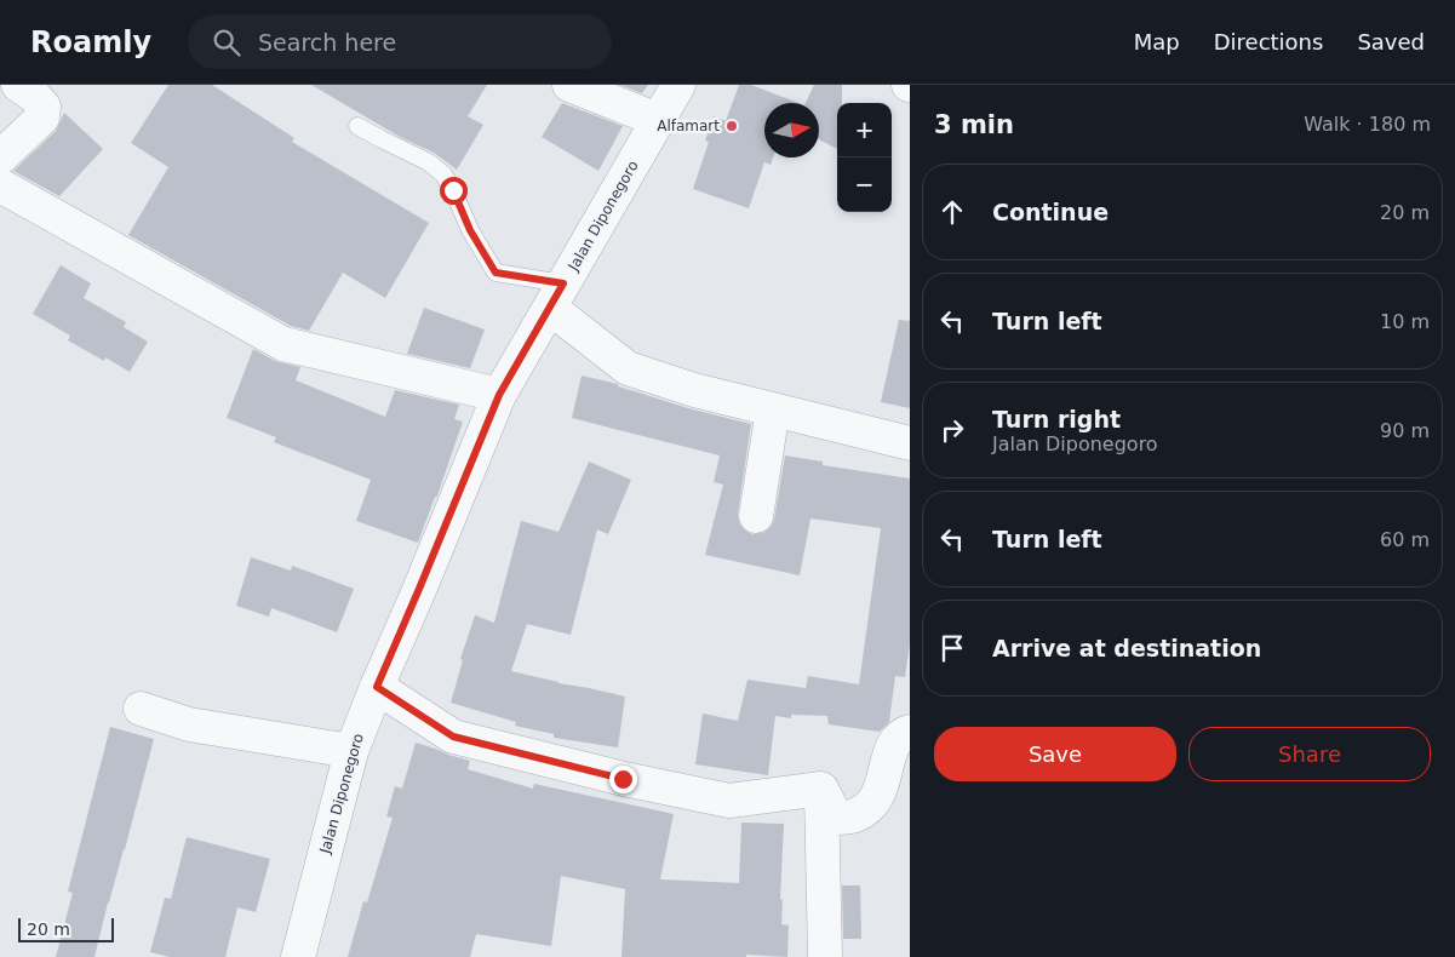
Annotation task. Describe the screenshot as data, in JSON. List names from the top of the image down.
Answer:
{
  "streets": {
    "street": ["Jalan Diponegoro"]
  },
  "places": ["Alfamart"],
  "scale_bar": "20 m",
  "north": "right",
  "page": {
    "header": "Roamly",
    "search": "Search here",
    "nav": ["Map", "Directions", "Saved"],
    "heading": ["3 min", "Walk · 180 m"],
    "map_buttons": ["+", "−"],
    "list": [
      ["Continue", "20 m"],
      ["Turn left", "10 m"],
      ["Turn right", "Jalan Diponegoro", "90 m"],
      ["Turn left", "60 m"],
      "Arrive at destination"
    ],
    "buttons": ["Save", "Share"],
    "scale": "20 m"
  }
}
